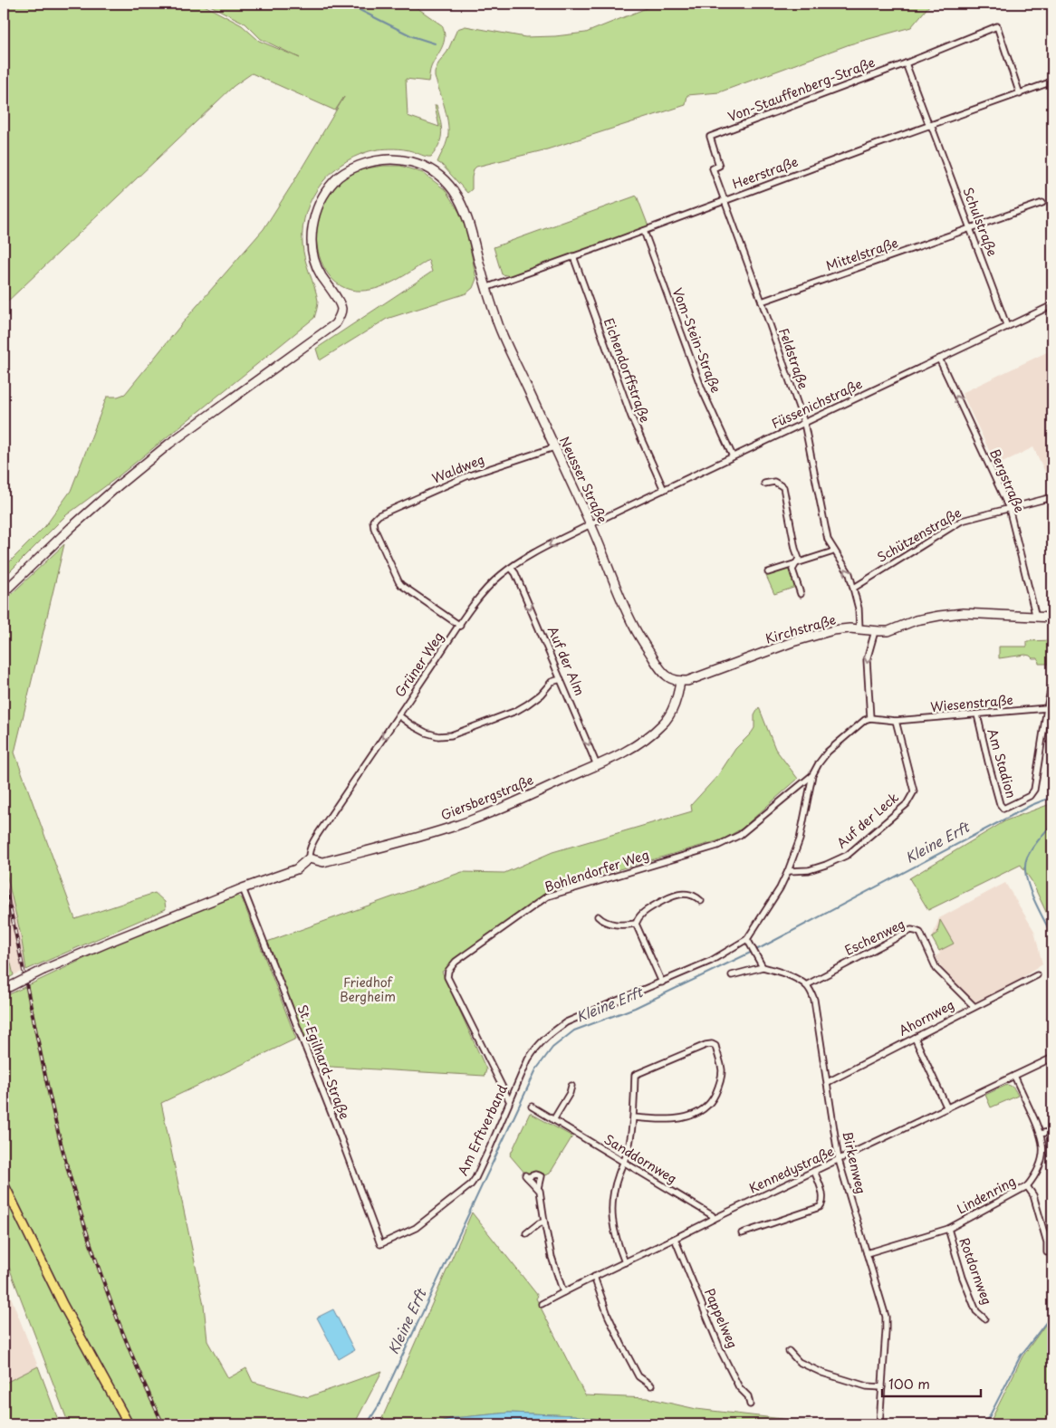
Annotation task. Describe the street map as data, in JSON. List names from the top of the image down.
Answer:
{
  "streets": {
    "main road": ["Neusser Straße", "Kirchstraße", "Giersbergstraße"],
    "street": [
      "Von-Stauffenberg-Straße",
      "Heerstraße",
      "Schulstraße",
      "Mittelstraße",
      "Vom-Stein-Straße",
      "Feldstraße",
      "Eichendorffstraße",
      "Füssenichstraße",
      "Waldweg",
      "Bergstraße",
      "Schützenstraße",
      "Auf der Alm",
      "Grüner Weg",
      "Wiesenstraße",
      "Am Stadion",
      "Auf der Leck",
      "Bohlendorfer Weg",
      "Eschenweg",
      "Ahornweg",
      "St.-Egilhard-Straße",
      "Am Erftverband",
      "Sanddornweg",
      "Birkenweg",
      "Kennedystraße",
      "Lindenring",
      "Rotdornweg",
      "Pappelweg"
    ]
  },
  "crossings": [
    ["Von-Stauffenberg-Straße", "Heerstraße"],
    ["Von-Stauffenberg-Straße", "Feldstraße"],
    ["Heerstraße", "Schulstraße"],
    ["Heerstraße", "Vom-Stein-Straße"],
    ["Heerstraße", "Feldstraße"],
    ["Heerstraße", "Eichendorffstraße"],
    ["Heerstraße", "Neusser Straße"],
    ["Schulstraße", "Mittelstraße"],
    ["Schulstraße", "Füssenichstraße"],
    ["Mittelstraße", "Feldstraße"],
    ["Vom-Stein-Straße", "Füssenichstraße"],
    ["Feldstraße", "Füssenichstraße"],
    ["Feldstraße", "Schützenstraße"],
    ["Feldstraße", "Kirchstraße"],
    ["Eichendorffstraße", "Füssenichstraße"],
    ["Füssenichstraße", "Neusser Straße"],
    ["Füssenichstraße", "Bergstraße"],
    ["Füssenichstraße", "Grüner Weg"],
    ["Waldweg", "Neusser Straße"],
    ["Waldweg", "Grüner Weg"],
    ["Neusser Straße", "Kirchstraße"],
    ["Neusser Straße", "Grüner Weg"],
    ["Neusser Straße", "Giersbergstraße"],
    ["Bergstraße", "Schützenstraße"],
    ["Bergstraße", "Kirchstraße"],
    ["Kirchstraße", "Giersbergstraße"],
    ["Auf der Alm", "Grüner Weg"],
    ["Auf der Alm", "Giersbergstraße"],
    ["Grüner Weg", "Giersbergstraße"],
    ["Wiesenstraße", "Am Stadion"],
    ["Wiesenstraße", "Auf der Leck"],
    ["Bohlendorfer Weg", "Am Erftverband"],
    ["Eschenweg", "Ahornweg"],
    ["Eschenweg", "Birkenweg"],
    ["Ahornweg", "Birkenweg"],
    ["St.-Egilhard-Straße", "Am Erftverband"],
    ["Sanddornweg", "Kennedystraße"],
    ["Birkenweg", "Kennedystraße"],
    ["Birkenweg", "Lindenring"],
    ["Kennedystraße", "Lindenring"],
    ["Kennedystraße", "Pappelweg"],
    ["Lindenring", "Rotdornweg"]
  ],
  "one_way": ["Bergstraße", "Auf der Alm", "Grüner Weg"],
  "water": ["Kleine Erft"],
  "parks": ["Friedhof Bergheim"],
  "scale_bar": "100 m"
}
